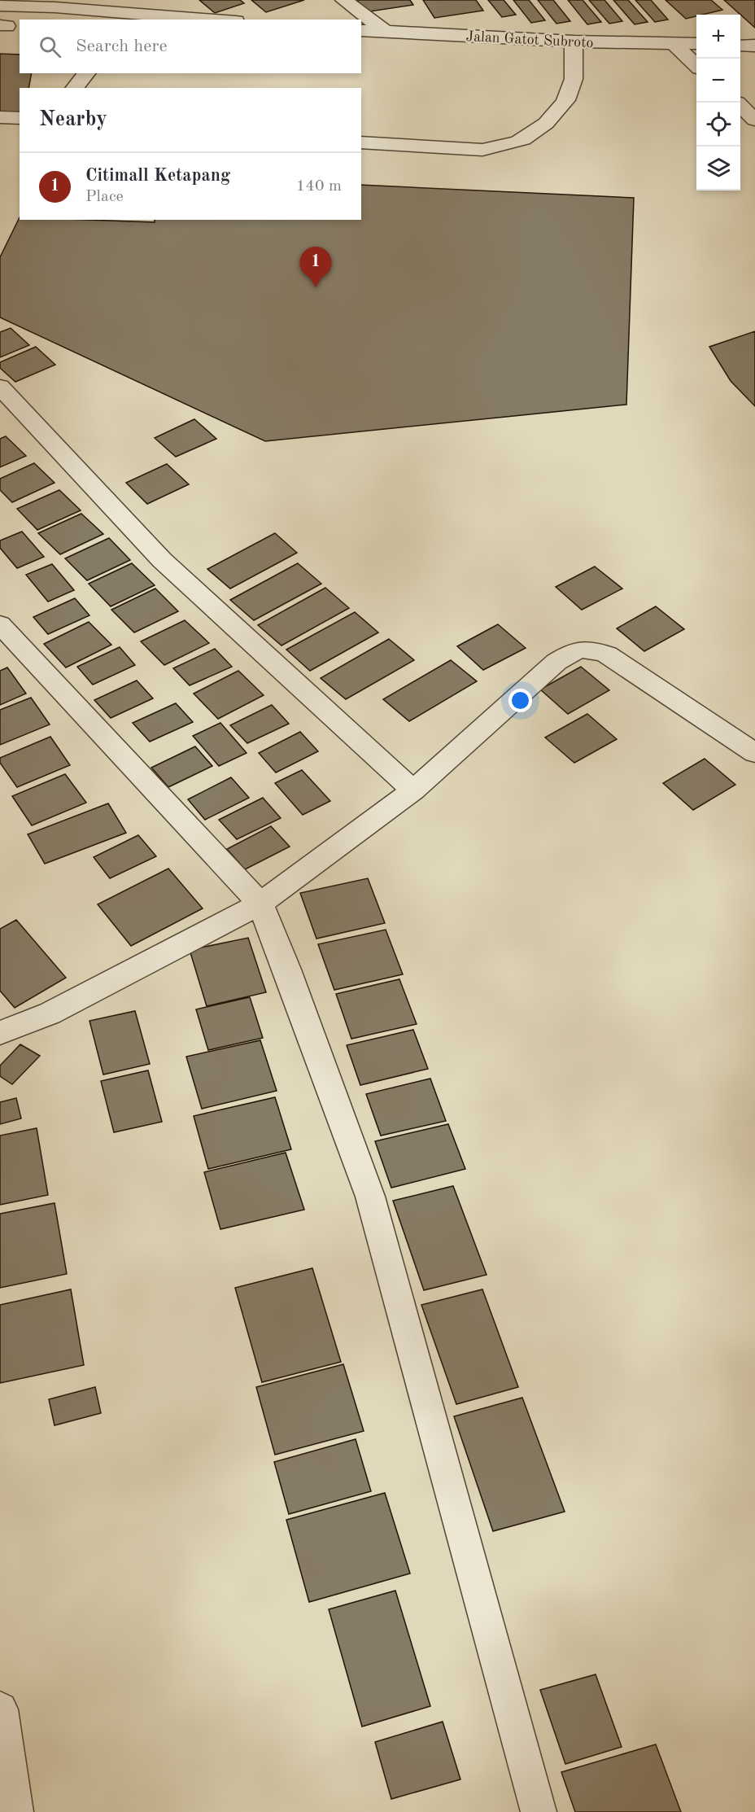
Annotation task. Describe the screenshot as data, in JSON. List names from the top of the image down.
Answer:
{
  "streets": {
    "street": ["Jalan Gatot Subroto"]
  },
  "page": {
    "map_buttons": ["+", "−"],
    "search": "Search here",
    "heading": "Nearby",
    "list": [
      {
        "mark": "1",
        "name": "Citimall Ketapang",
        "note": "Place",
        "value": "140 m"
      }
    ],
    "pins": "1"
  }
}
